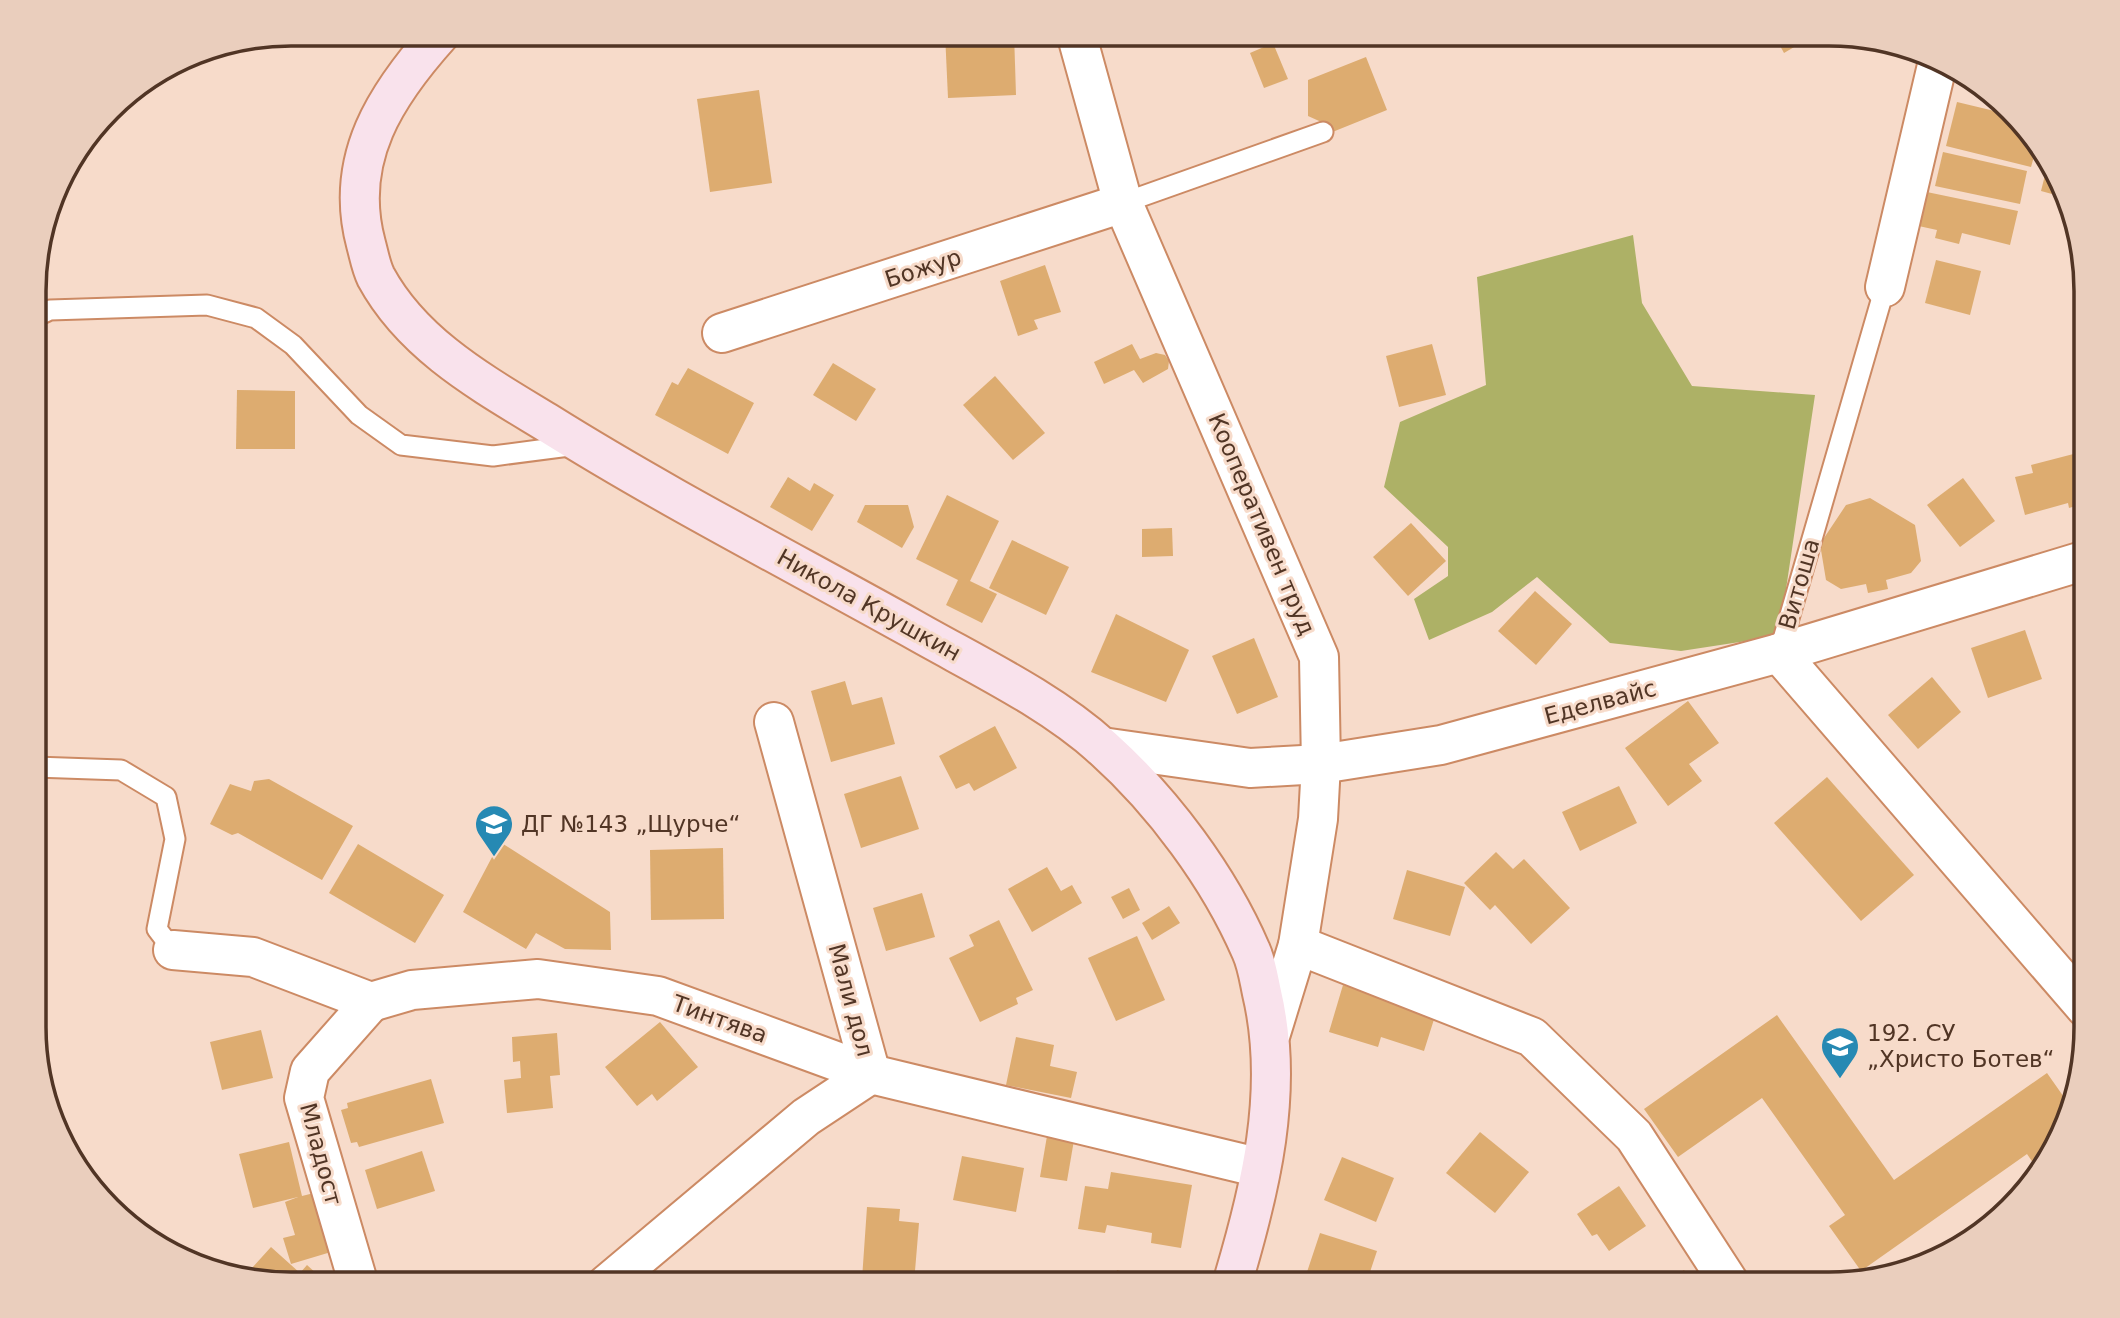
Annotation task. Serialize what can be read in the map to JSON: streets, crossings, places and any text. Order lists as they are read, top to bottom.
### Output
{
  "streets": {
    "street": [
      "Божур",
      "Кооперативен труд",
      "Витоша",
      "Никола Крушкин",
      "Еделвайс",
      "Мали дол",
      "Тинтява",
      "Младост"
    ]
  },
  "crossings": [
    ["Божур", "Кооперативен труд"],
    ["Кооперативен труд", "Никола Крушкин"],
    ["Кооперативен труд", "Еделвайс"],
    ["Витоша", "Еделвайс"],
    ["Никола Крушкин", "Еделвайс"],
    ["Никола Крушкин", "Тинтява"],
    ["Мали дол", "Тинтява"],
    ["Тинтява", "Младост"]
  ],
  "places": {
    "school or university": ["ДГ №143 „Щурче“", "192. СУ „Христо Ботев“"]
  }
}
